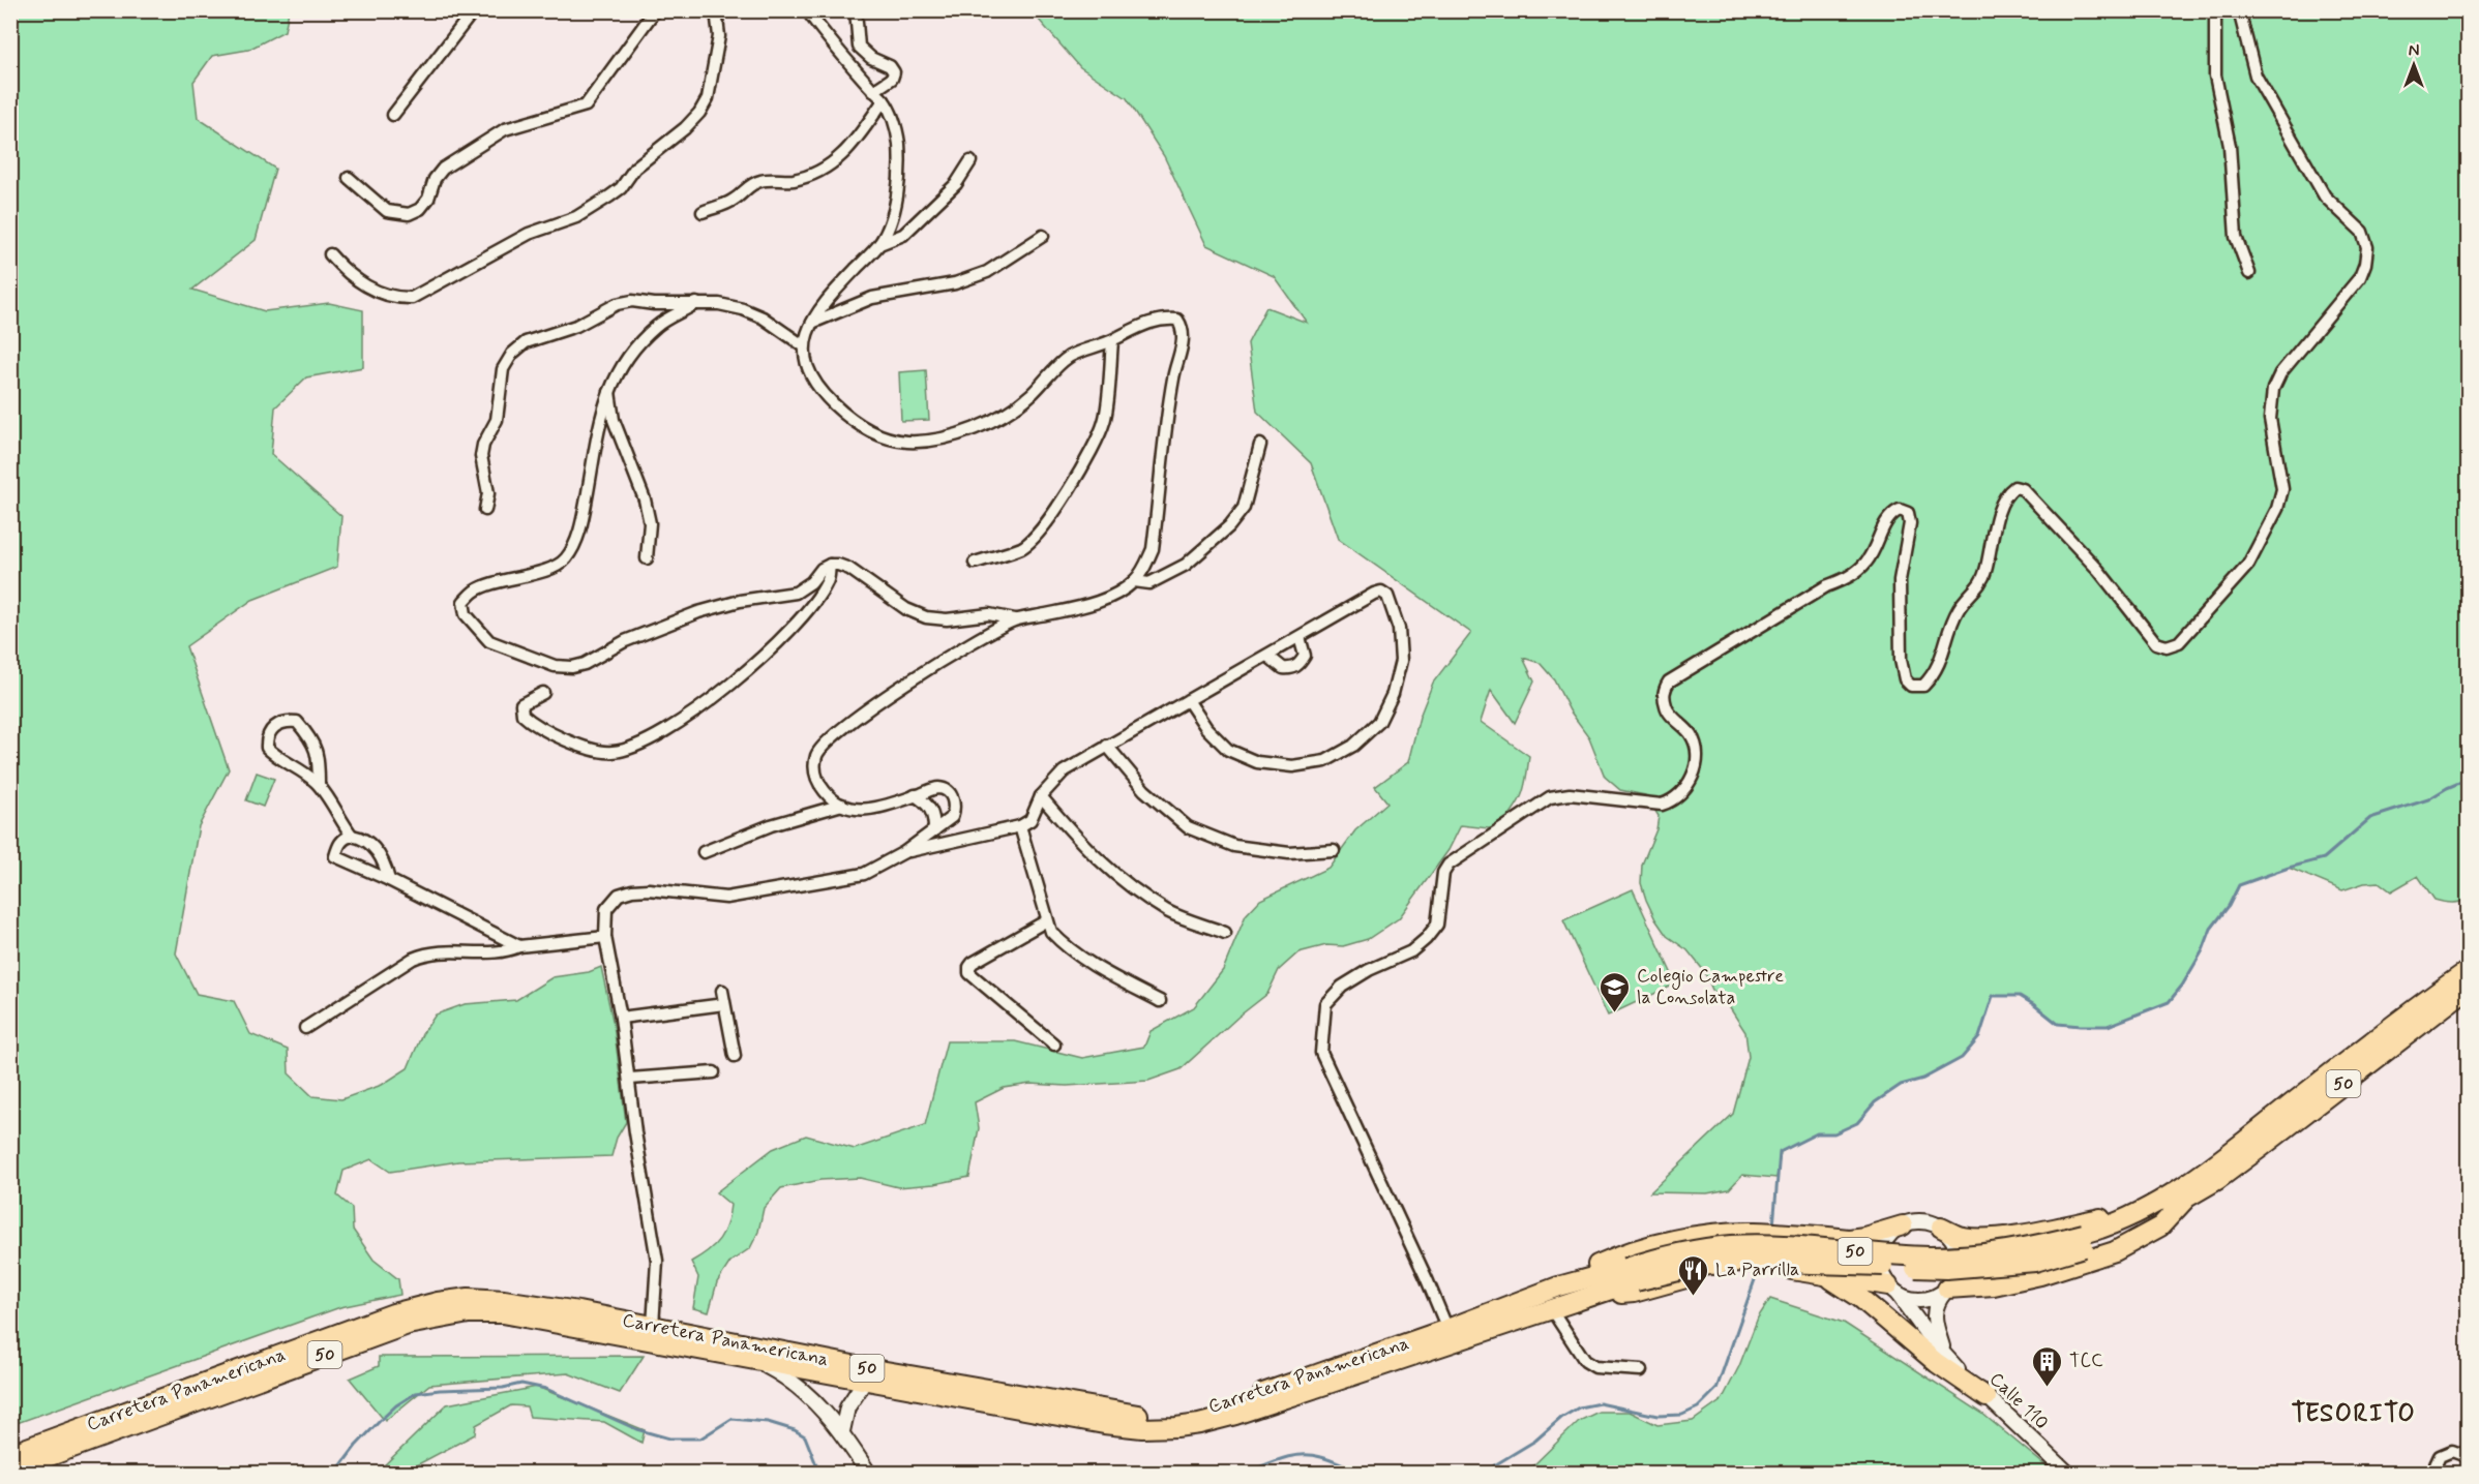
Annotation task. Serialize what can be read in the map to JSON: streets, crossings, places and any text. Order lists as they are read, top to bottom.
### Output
{
  "streets": {
    "highway": ["50", "Carretera Panamericana"],
    "main road": ["Calle 110"]
  },
  "districts": ["TESORITO"],
  "places": {
    "school or university": ["Colegio Campestre la Consolata"],
    "restaurant": ["La Parrilla"],
    "building": ["TCC"]
  },
  "north": "top"
}
